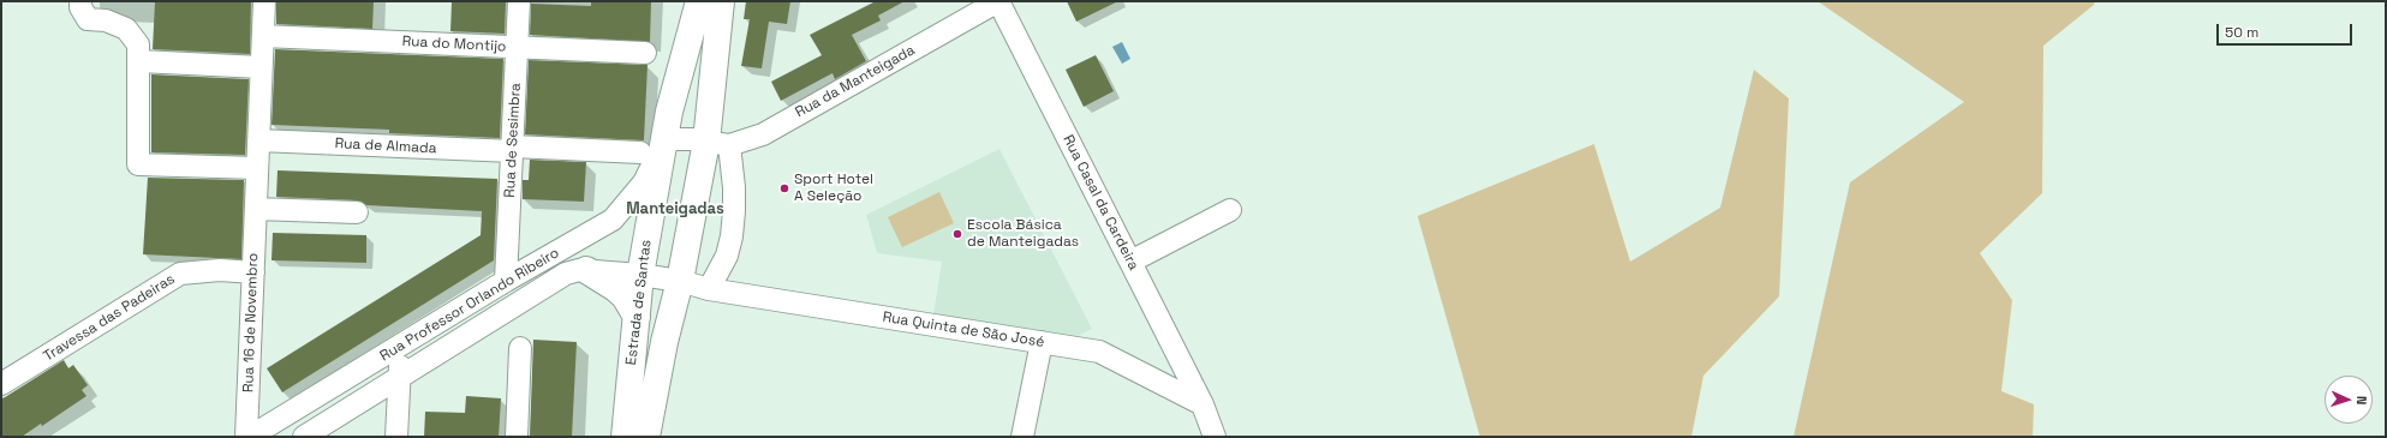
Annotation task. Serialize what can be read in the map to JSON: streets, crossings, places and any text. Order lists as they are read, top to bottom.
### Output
{
  "streets": {
    "main road": ["Estrada de Santas"],
    "street": [
      "Rua do Montijo",
      "Rua da Manteigada",
      "Rua de Sesimbra",
      "Rua de Almada",
      "Rua Casal da Cardeira",
      "Rua Professor Orlando Ribeiro",
      "Travessa das Padeiras",
      "Rua 16 de Novembro",
      "Rua Quinta de São José"
    ]
  },
  "crossings": [
    ["Rua do Montijo", "Rua de Sesimbra"],
    ["Rua do Montijo", "Rua 16 de Novembro"],
    ["Rua da Manteigada", "Rua Casal da Cardeira"],
    ["Rua da Manteigada", "Estrada de Santas"],
    ["Rua de Sesimbra", "Rua de Almada"],
    ["Rua de Sesimbra", "Rua Professor Orlando Ribeiro"],
    ["Rua de Almada", "Estrada de Santas"],
    ["Rua de Almada", "Rua Professor Orlando Ribeiro"],
    ["Rua de Almada", "Rua 16 de Novembro"],
    ["Rua Casal da Cardeira", "Rua Quinta de São José"],
    ["Estrada de Santas", "Rua Professor Orlando Ribeiro"],
    ["Estrada de Santas", "Rua Quinta de São José"],
    ["Rua Professor Orlando Ribeiro", "Rua Quinta de São José"],
    ["Travessa das Padeiras", "Rua 16 de Novembro"]
  ],
  "districts": ["Manteigadas"],
  "places": ["Sport Hotel A Seleção", "Escola Básica de Manteigadas"],
  "scale_bar": "50 m",
  "north": "right"
}
